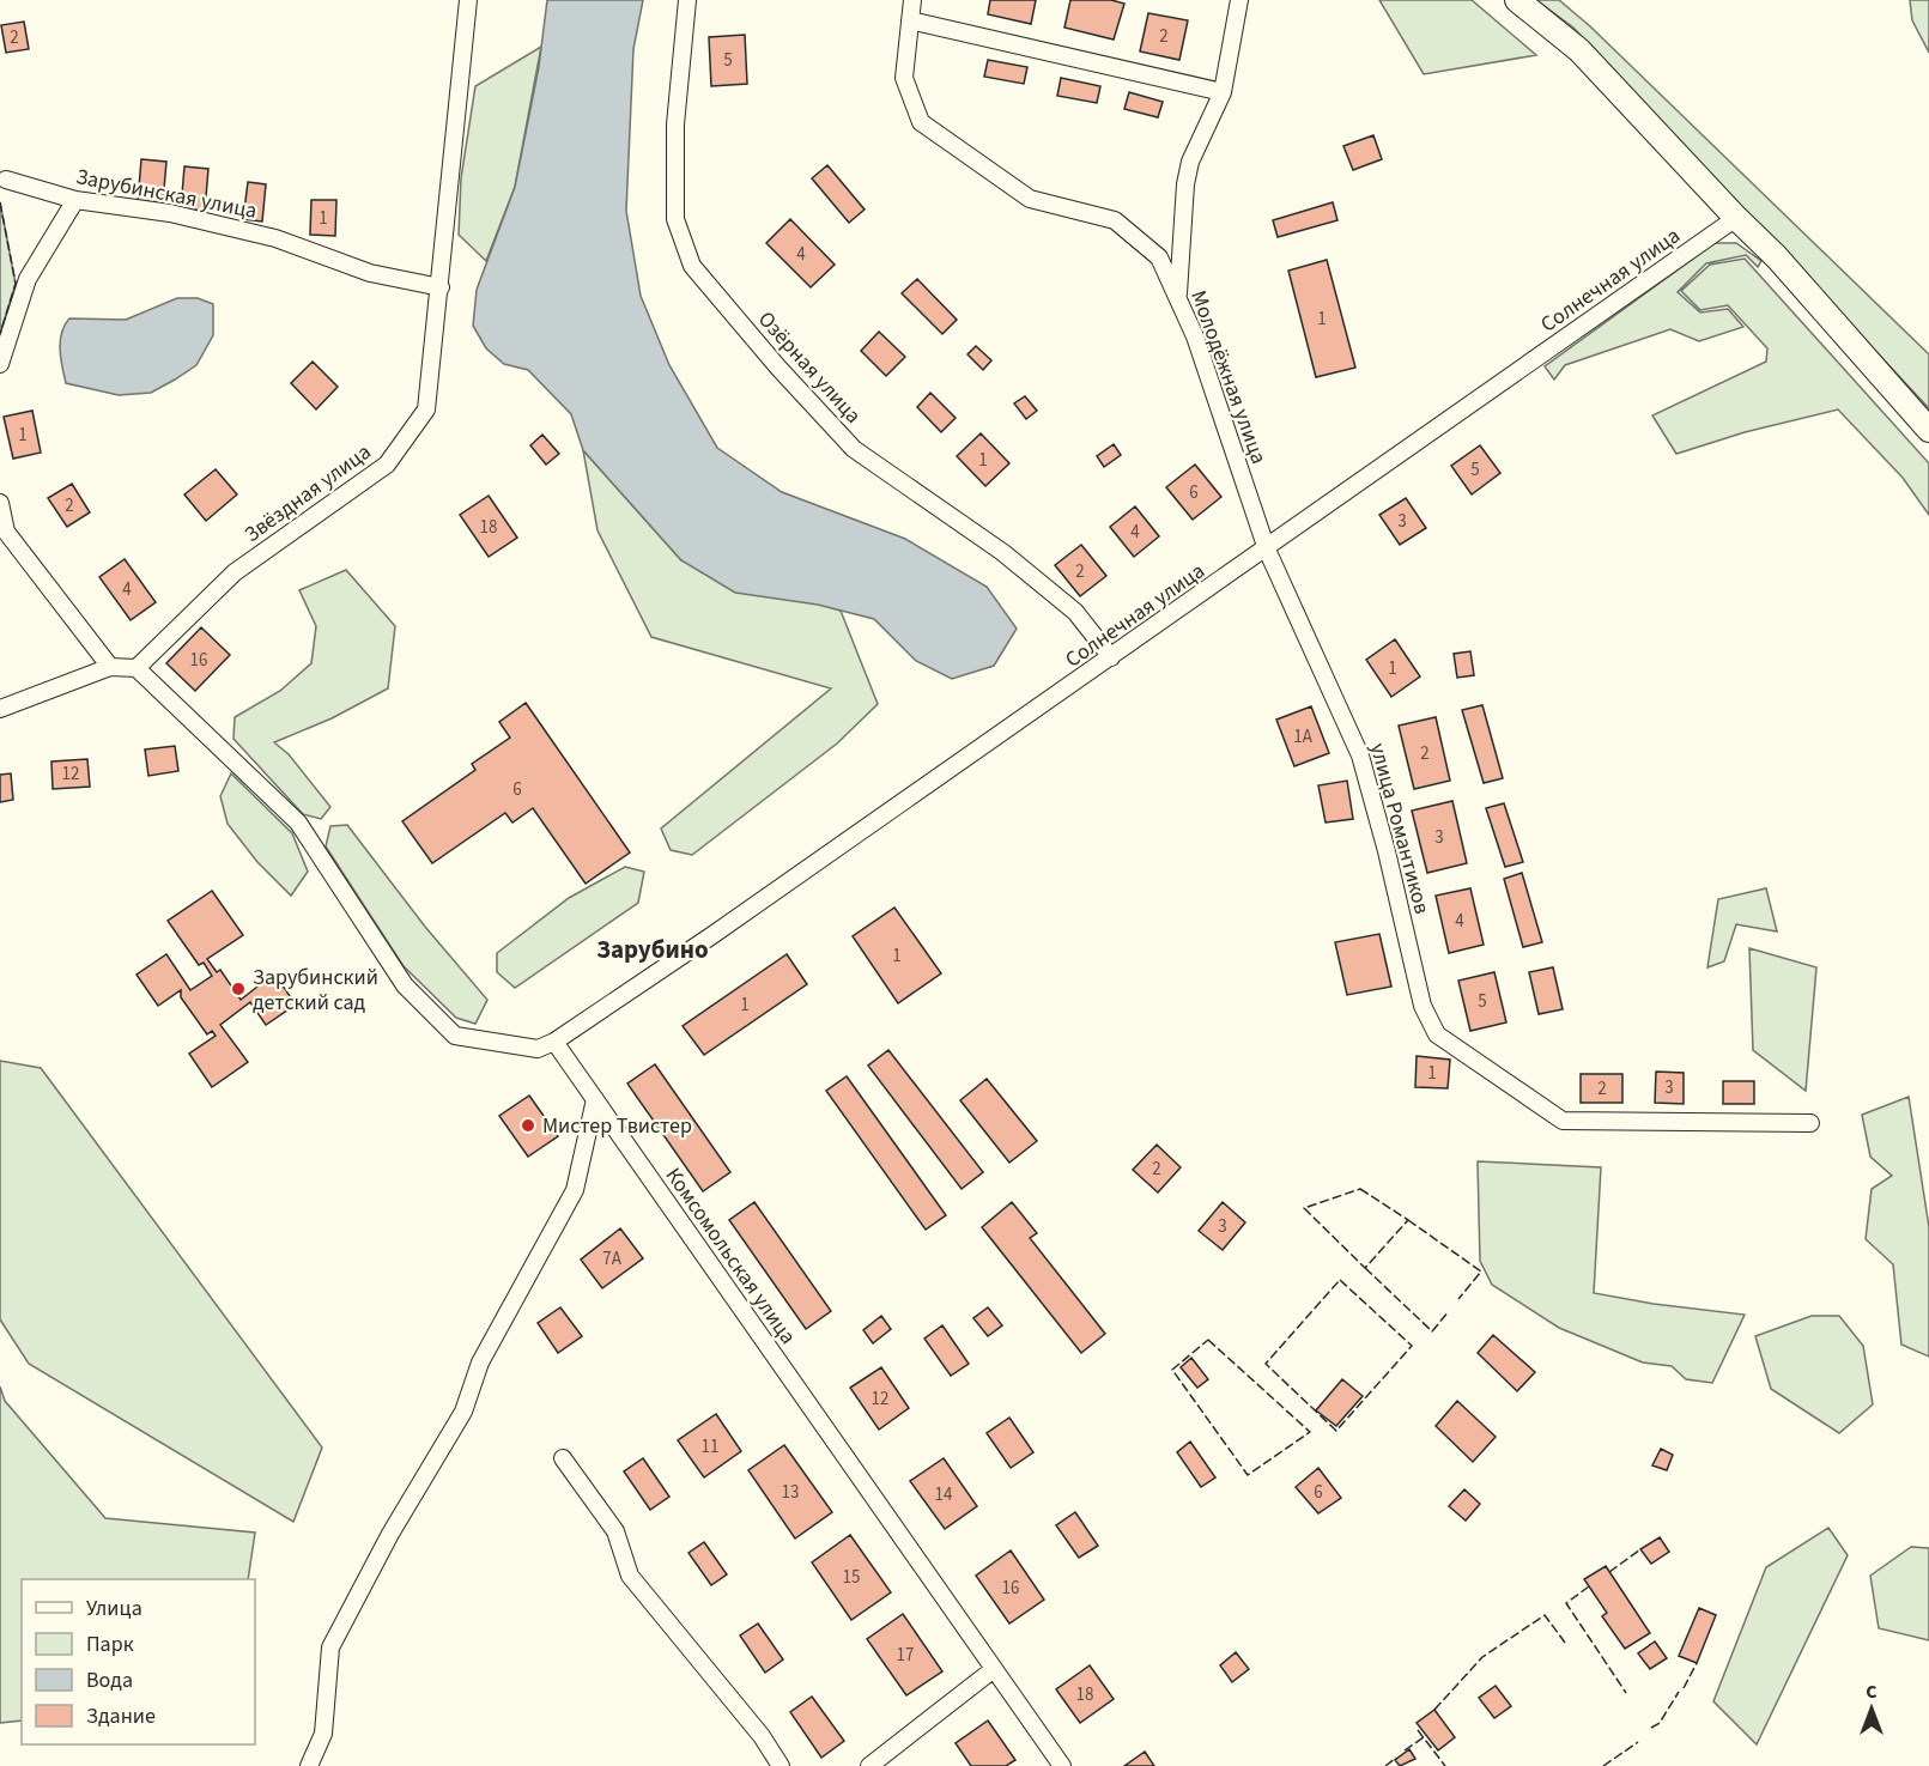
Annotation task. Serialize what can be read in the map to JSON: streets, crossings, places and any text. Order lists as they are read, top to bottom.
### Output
{
  "streets": {
    "street": [
      "Зарубинская улица",
      "Солнечная улица",
      "Озёрная улица",
      "Молодёжная улица",
      "Звёздная улица",
      "улица Романтиков",
      "Комсомольская улица"
    ]
  },
  "crossings": [
    ["Зарубинская улица", "Звёздная улица"],
    ["Солнечная улица", "Озёрная улица"],
    ["Солнечная улица", "Молодёжная улица"],
    ["Солнечная улица", "улица Романтиков"],
    ["Солнечная улица", "Комсомольская улица"],
    ["Молодёжная улица", "улица Романтиков"]
  ],
  "districts": ["Зарубино"],
  "places": ["Зарубинский детский сад", "Мистер Твистер"],
  "house_numbers": [
    "2",
    "2",
    "5",
    "1",
    "4",
    "1",
    "1",
    "1",
    "5",
    "6",
    "2",
    "3",
    "18",
    "4",
    "2",
    "4",
    "16",
    "1",
    "1А",
    "2",
    "12",
    "6",
    "3",
    "4",
    "1",
    "5",
    "1",
    "1",
    "3",
    "2",
    "2",
    "3",
    "7А",
    "12",
    "11",
    "13",
    "6",
    "14",
    "15",
    "16",
    "17",
    "18"
  ],
  "legend": [
    "Улица",
    "Парк",
    "Вода",
    "Здание"
  ],
  "north": "top"
}
